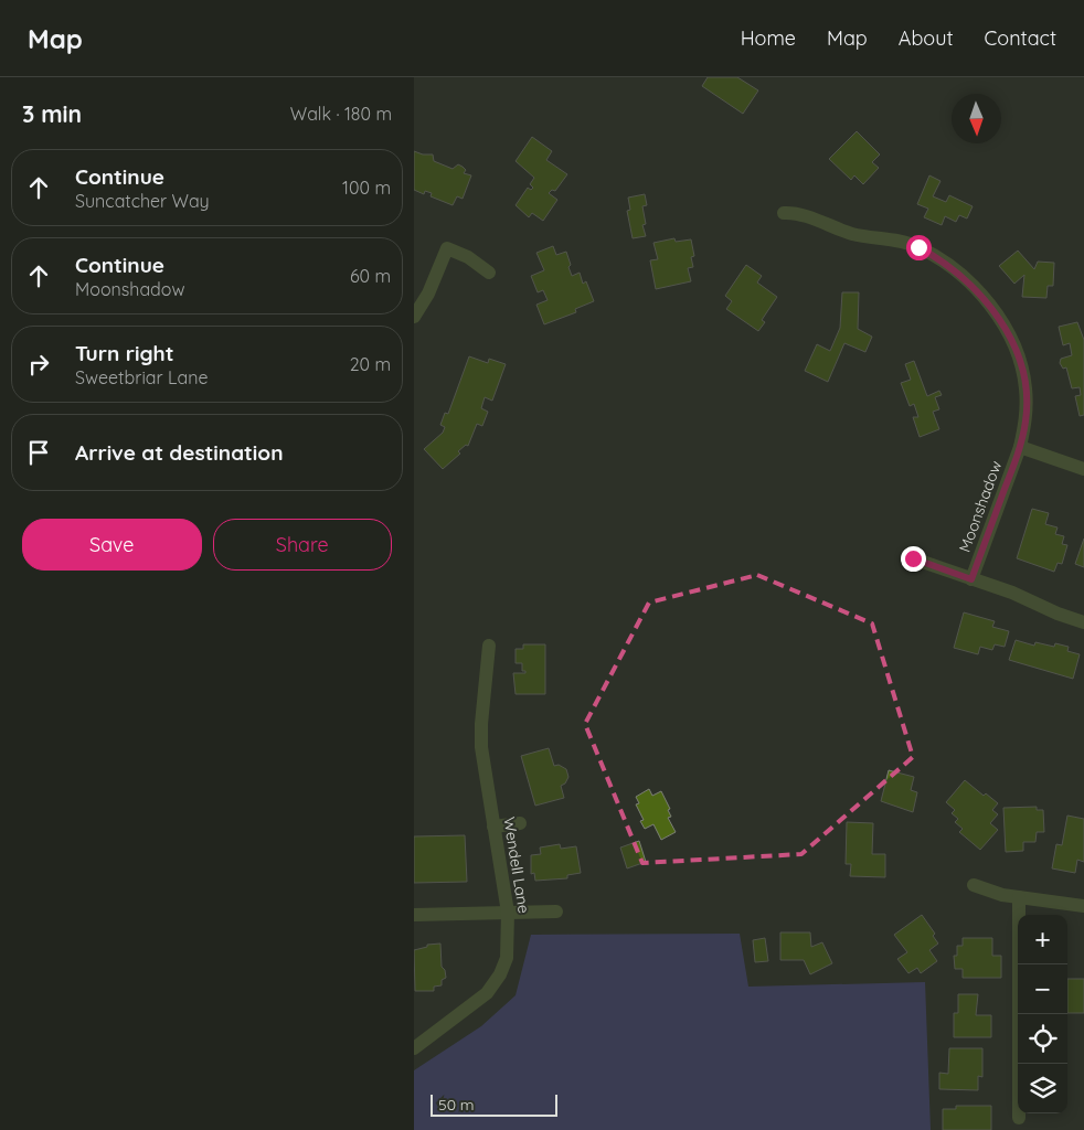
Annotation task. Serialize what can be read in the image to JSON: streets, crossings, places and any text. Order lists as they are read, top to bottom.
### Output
{
  "streets": {
    "street": ["Moonshadow", "Wendell Lane"]
  },
  "scale_bar": "50 m",
  "north": "bottom",
  "page": {
    "header": "Map",
    "nav": [
      "Home",
      "Map",
      "About",
      "Contact"
    ],
    "heading": ["3 min", "Walk · 180 m"],
    "list": [
      ["Continue", "Suncatcher Way", "100 m"],
      ["Continue", "Moonshadow", "60 m"],
      ["Turn right", "Sweetbriar Lane", "20 m"],
      "Arrive at destination"
    ],
    "buttons": ["Save", "Share"],
    "map_buttons": ["+", "−"],
    "scale": "50 m"
  }
}
